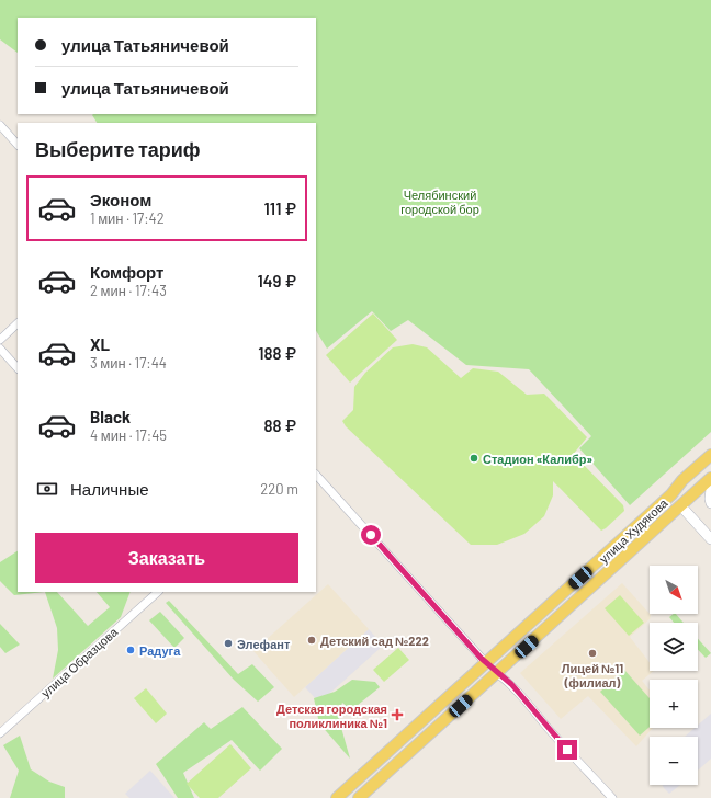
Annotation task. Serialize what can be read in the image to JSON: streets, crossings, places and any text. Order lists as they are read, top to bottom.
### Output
{
  "streets": {
    "main road": ["улица Худякова"],
    "street": ["улица Образцова"]
  },
  "parks": ["Челябинский городской бор"],
  "places": {
    "other": [
      "Стадион «Калибр»",
      "Детский сад №222",
      "Элефант",
      "Радуга",
      "Лицей №11 (филиал)"
    ],
    "health": ["Детская городская поликлиника №1"]
  },
  "north": "bottom right",
  "page": {
    "banner": ["улица Татьяничевой", "улица Татьяничевой"],
    "heading": "Выберите тариф",
    "list": [
      {
        "name": "Эконом",
        "note": "1 мин · 17:42",
        "value": "111 ₽"
      },
      {
        "name": "Комфорт",
        "note": "2 мин · 17:43",
        "value": "149 ₽"
      },
      {
        "name": "XL",
        "note": "3 мин · 17:44",
        "value": "188 ₽"
      },
      {
        "name": "Black",
        "note": "4 мин · 17:45",
        "value": "88 ₽"
      }
    ],
    "pay": ["Наличные", "220 m"],
    "buttons": "Заказать",
    "map_buttons": ["+", "−"]
  }
}
